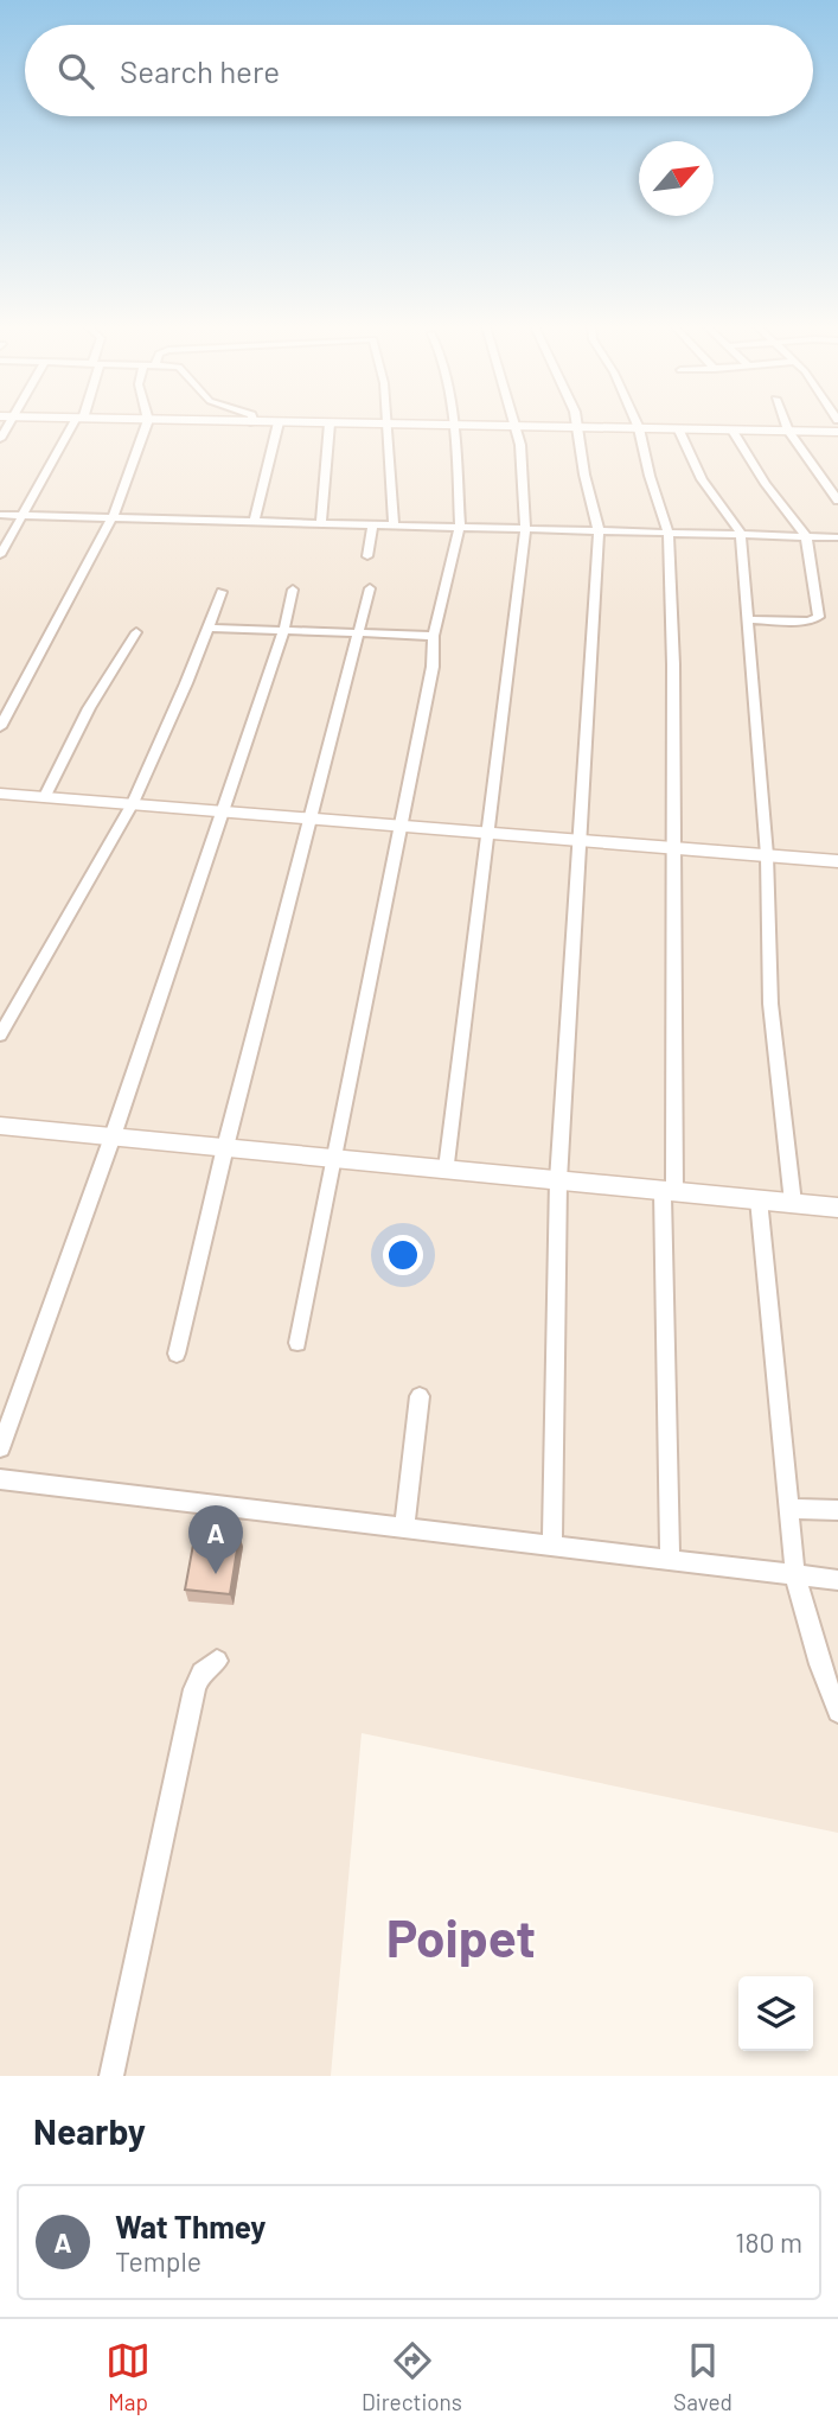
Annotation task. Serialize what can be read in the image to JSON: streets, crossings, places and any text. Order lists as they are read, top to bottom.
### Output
{
  "districts": ["Poipet"],
  "north": "top right",
  "page": {
    "search": "Search here",
    "pins": "A",
    "heading": "Nearby",
    "list": [
      {
        "mark": "A",
        "name": "Wat Thmey",
        "note": "Temple",
        "value": "180 m"
      }
    ],
    "nav": ["Map", "Directions", "Saved"]
  }
}
